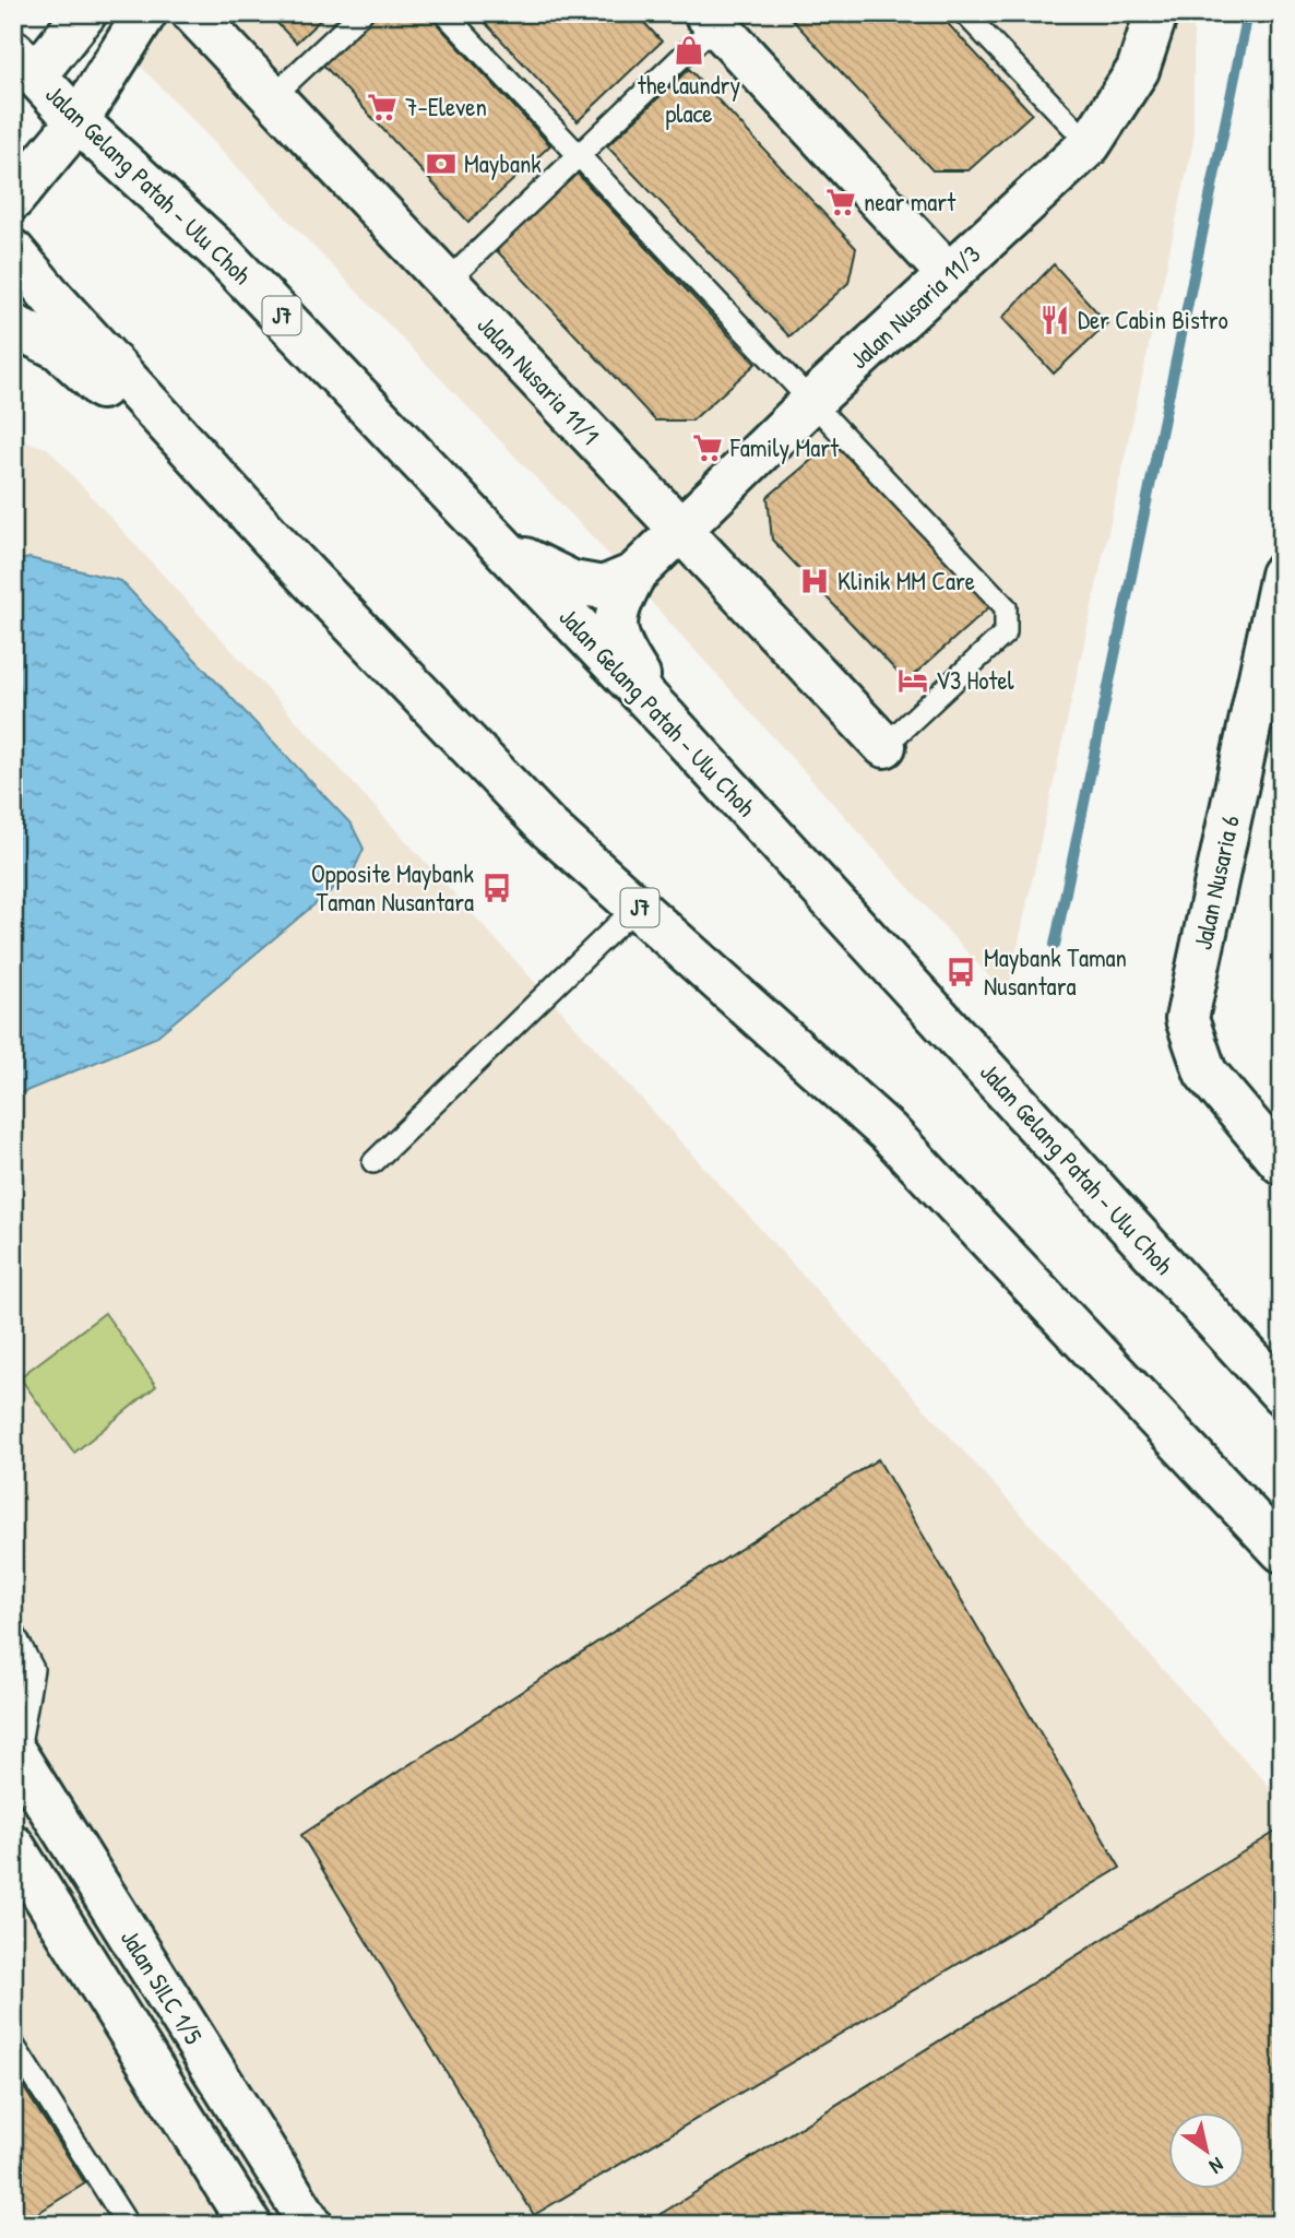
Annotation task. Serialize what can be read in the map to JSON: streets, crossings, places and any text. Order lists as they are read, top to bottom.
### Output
{
  "streets": {
    "main road": [
      "Jalan Gelang Patah - Ulu Choh",
      "Jalan Nusaria 11/3",
      "J7",
      "Jalan Nusaria 11/1",
      "Jalan Nusaria 6",
      "Jalan SILC 1/5"
    ]
  },
  "crossings": [
    ["Jalan Nusaria 11/3", "Jalan Nusaria 11/1"]
  ],
  "places": {
    "shop": ["the laundry place"],
    "supermarket": ["7-Eleven", "near mart", "Family Mart"],
    "bank": ["Maybank"],
    "restaurant": ["Der Cabin Bistro"],
    "hospital": ["Klinik MM Care"],
    "hotel": ["V3 Hotel"],
    "bus stop": ["Opposite Maybank Taman Nusantara", "Maybank Taman Nusantara"]
  },
  "north": "bottom right"
}
